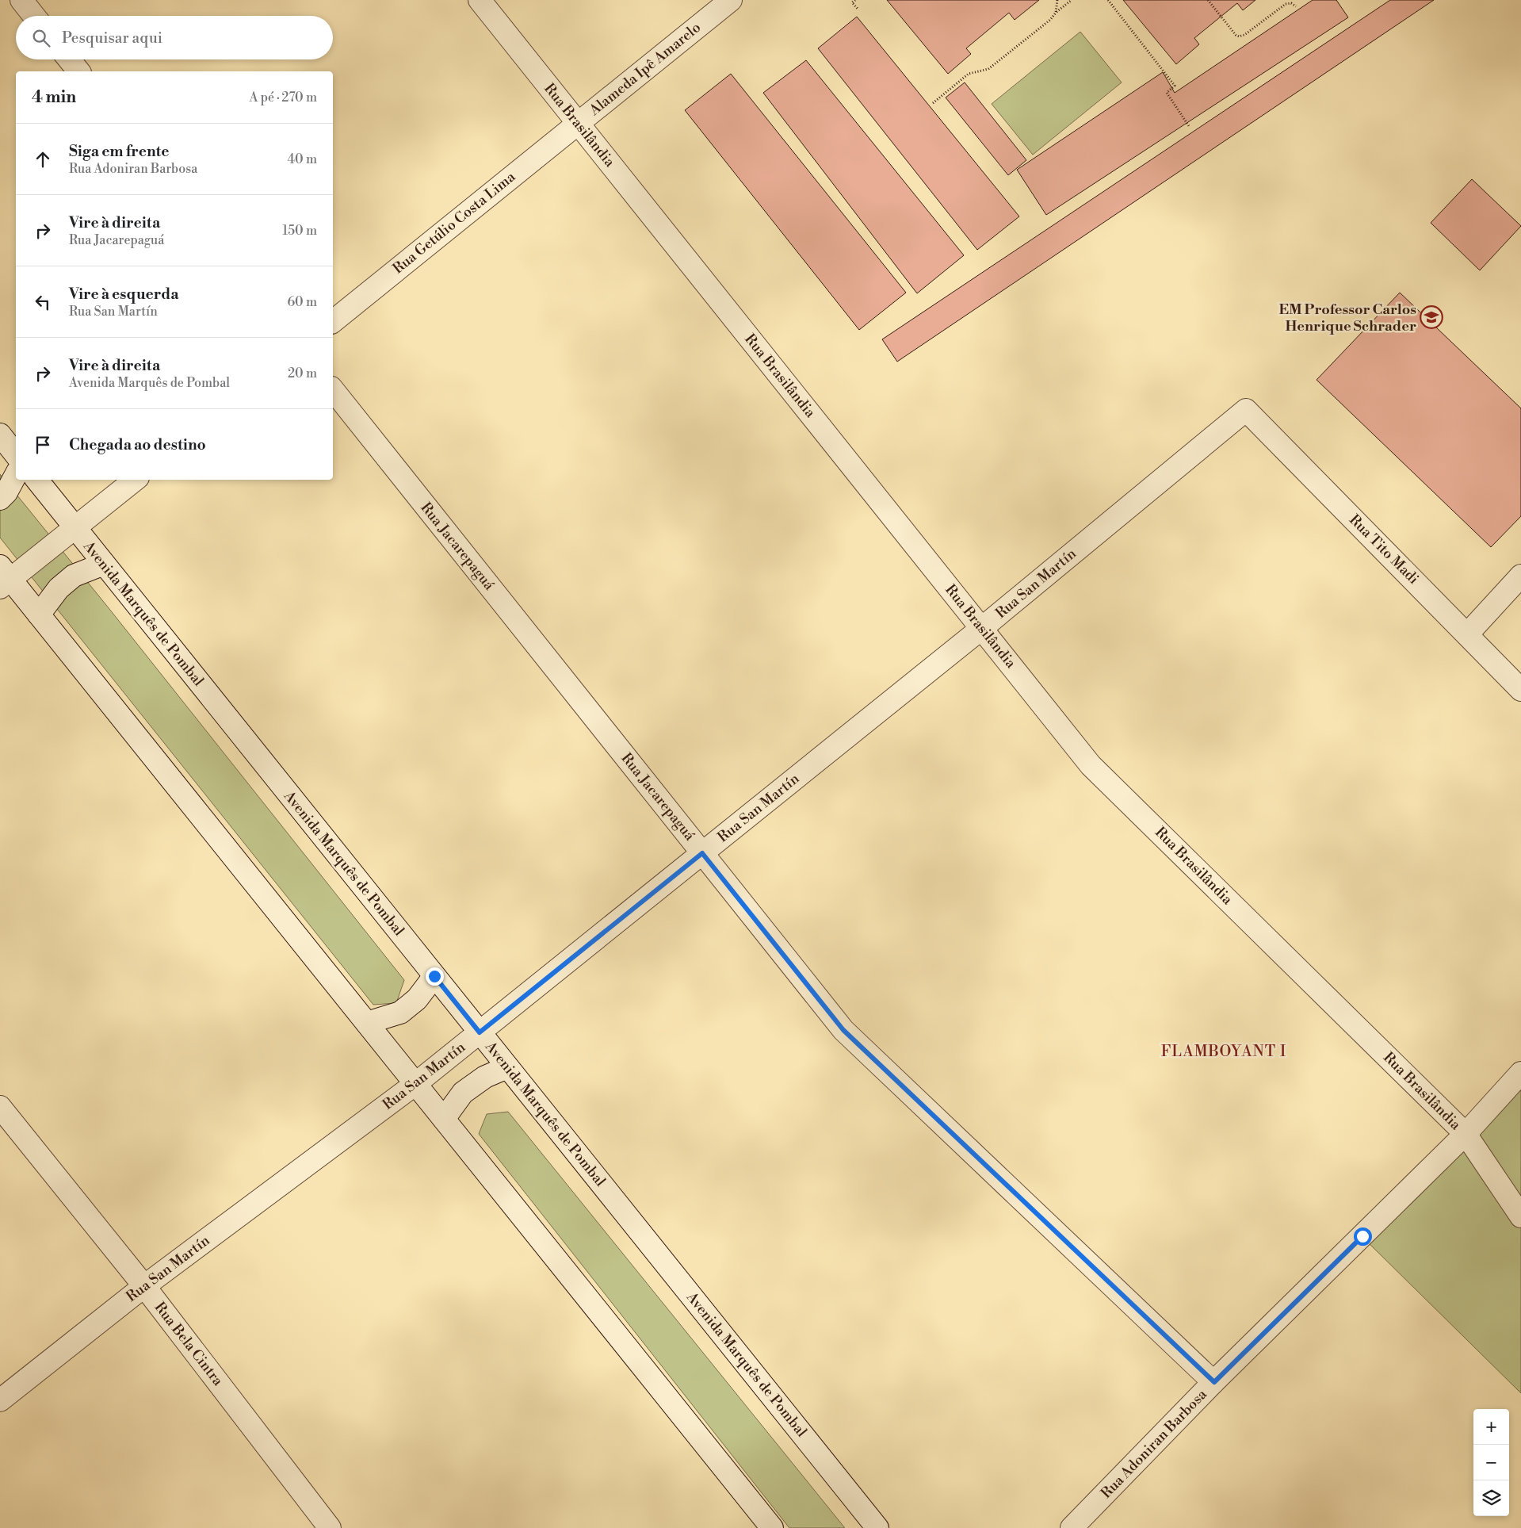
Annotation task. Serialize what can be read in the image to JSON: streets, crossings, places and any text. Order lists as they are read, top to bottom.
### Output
{
  "streets": {
    "street": [
      "Alameda Ipê Amarelo",
      "Rua Brasilândia",
      "Rua Getúlio Costa Lima",
      "Rua Jacarepaguá",
      "Rua Tito Madi",
      "Rua San Martín",
      "Avenida Marquês de Pombal",
      "Rua Bela Cintra",
      "Rua Adoniran Barbosa"
    ]
  },
  "crossings": [
    ["Alameda Ipê Amarelo", "Rua Brasilândia"],
    ["Alameda Ipê Amarelo", "Rua Getúlio Costa Lima"],
    ["Rua Brasilândia", "Rua Getúlio Costa Lima"],
    ["Rua Brasilândia", "Rua San Martín"],
    ["Rua Brasilândia", "Rua Adoniran Barbosa"],
    ["Rua Jacarepaguá", "Rua San Martín"],
    ["Rua Jacarepaguá", "Rua Adoniran Barbosa"],
    ["Rua Tito Madi", "Rua San Martín"],
    ["Rua San Martín", "Avenida Marquês de Pombal"],
    ["Rua San Martín", "Rua Bela Cintra"]
  ],
  "districts": ["FLAMBOYANT I"],
  "places": {
    "school or university": ["EM Professor Carlos Henrique Schrader"]
  },
  "page": {
    "search": "Pesquisar aqui",
    "heading": ["4 min", "A pé · 270 m"],
    "list": [
      ["Siga em frente", "Rua Adoniran Barbosa", "40 m"],
      ["Vire à direita", "Rua Jacarepaguá", "150 m"],
      ["Vire à esquerda", "Rua San Martín", "60 m"],
      ["Vire à direita", "Avenida Marquês de Pombal", "20 m"],
      "Chegada ao destino"
    ],
    "map_buttons": ["+", "−"]
  }
}
